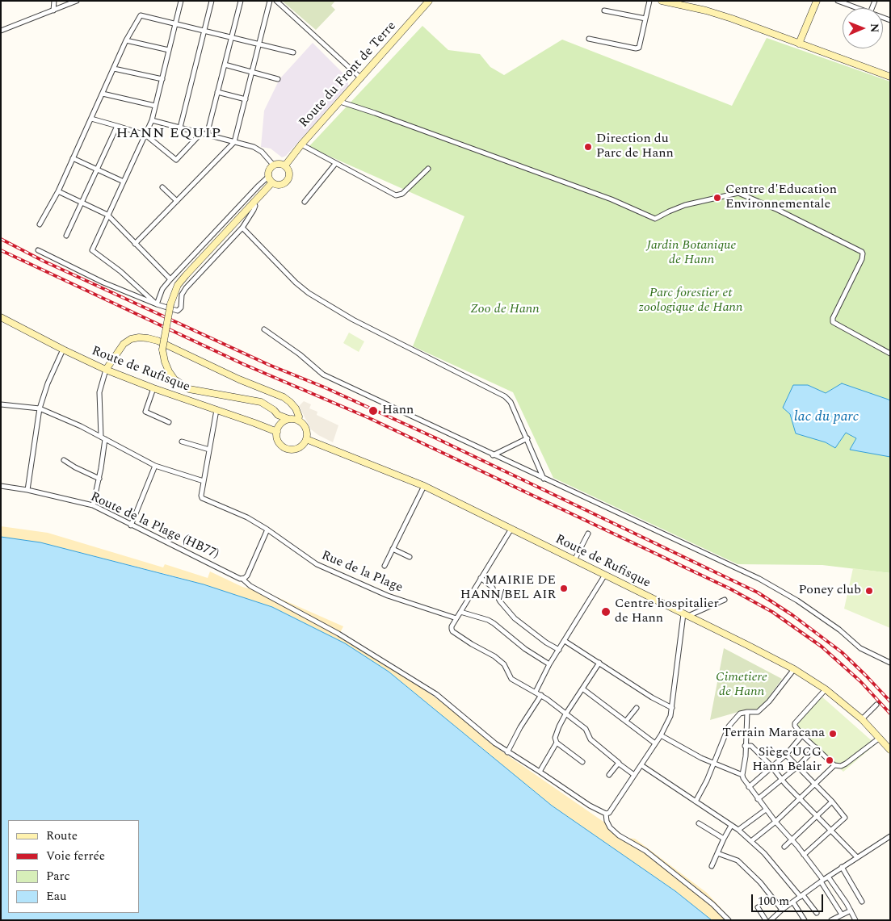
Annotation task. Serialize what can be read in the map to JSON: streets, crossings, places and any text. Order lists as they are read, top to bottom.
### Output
{
  "streets": {
    "main road": ["Route du Front de Terre", "Route de Rufisque"],
    "street": ["Route de la Plage (HB77)", "Rue de la Plage"]
  },
  "districts": ["HANN EQUIP"],
  "water": ["lac du parc"],
  "parks": [
    "Jardin Botanique de Hann",
    "Parc forestier et zoologique de Hann",
    "Zoo de Hann",
    "Cimetiere de Hann"
  ],
  "places": [
    "Direction du Parc de Hann",
    "Centre d'Education Environnementale",
    "Hann",
    "MAIRIE DE HANN/BEL AIR",
    "Poney club",
    "Centre hospitalier de Hann",
    "Terrain Maracana",
    "Siège UCG Hann Belair"
  ],
  "legend": [
    "Route",
    "Voie ferrée",
    "Parc",
    "Eau"
  ],
  "scale_bar": "100 m",
  "north": "right"
}
